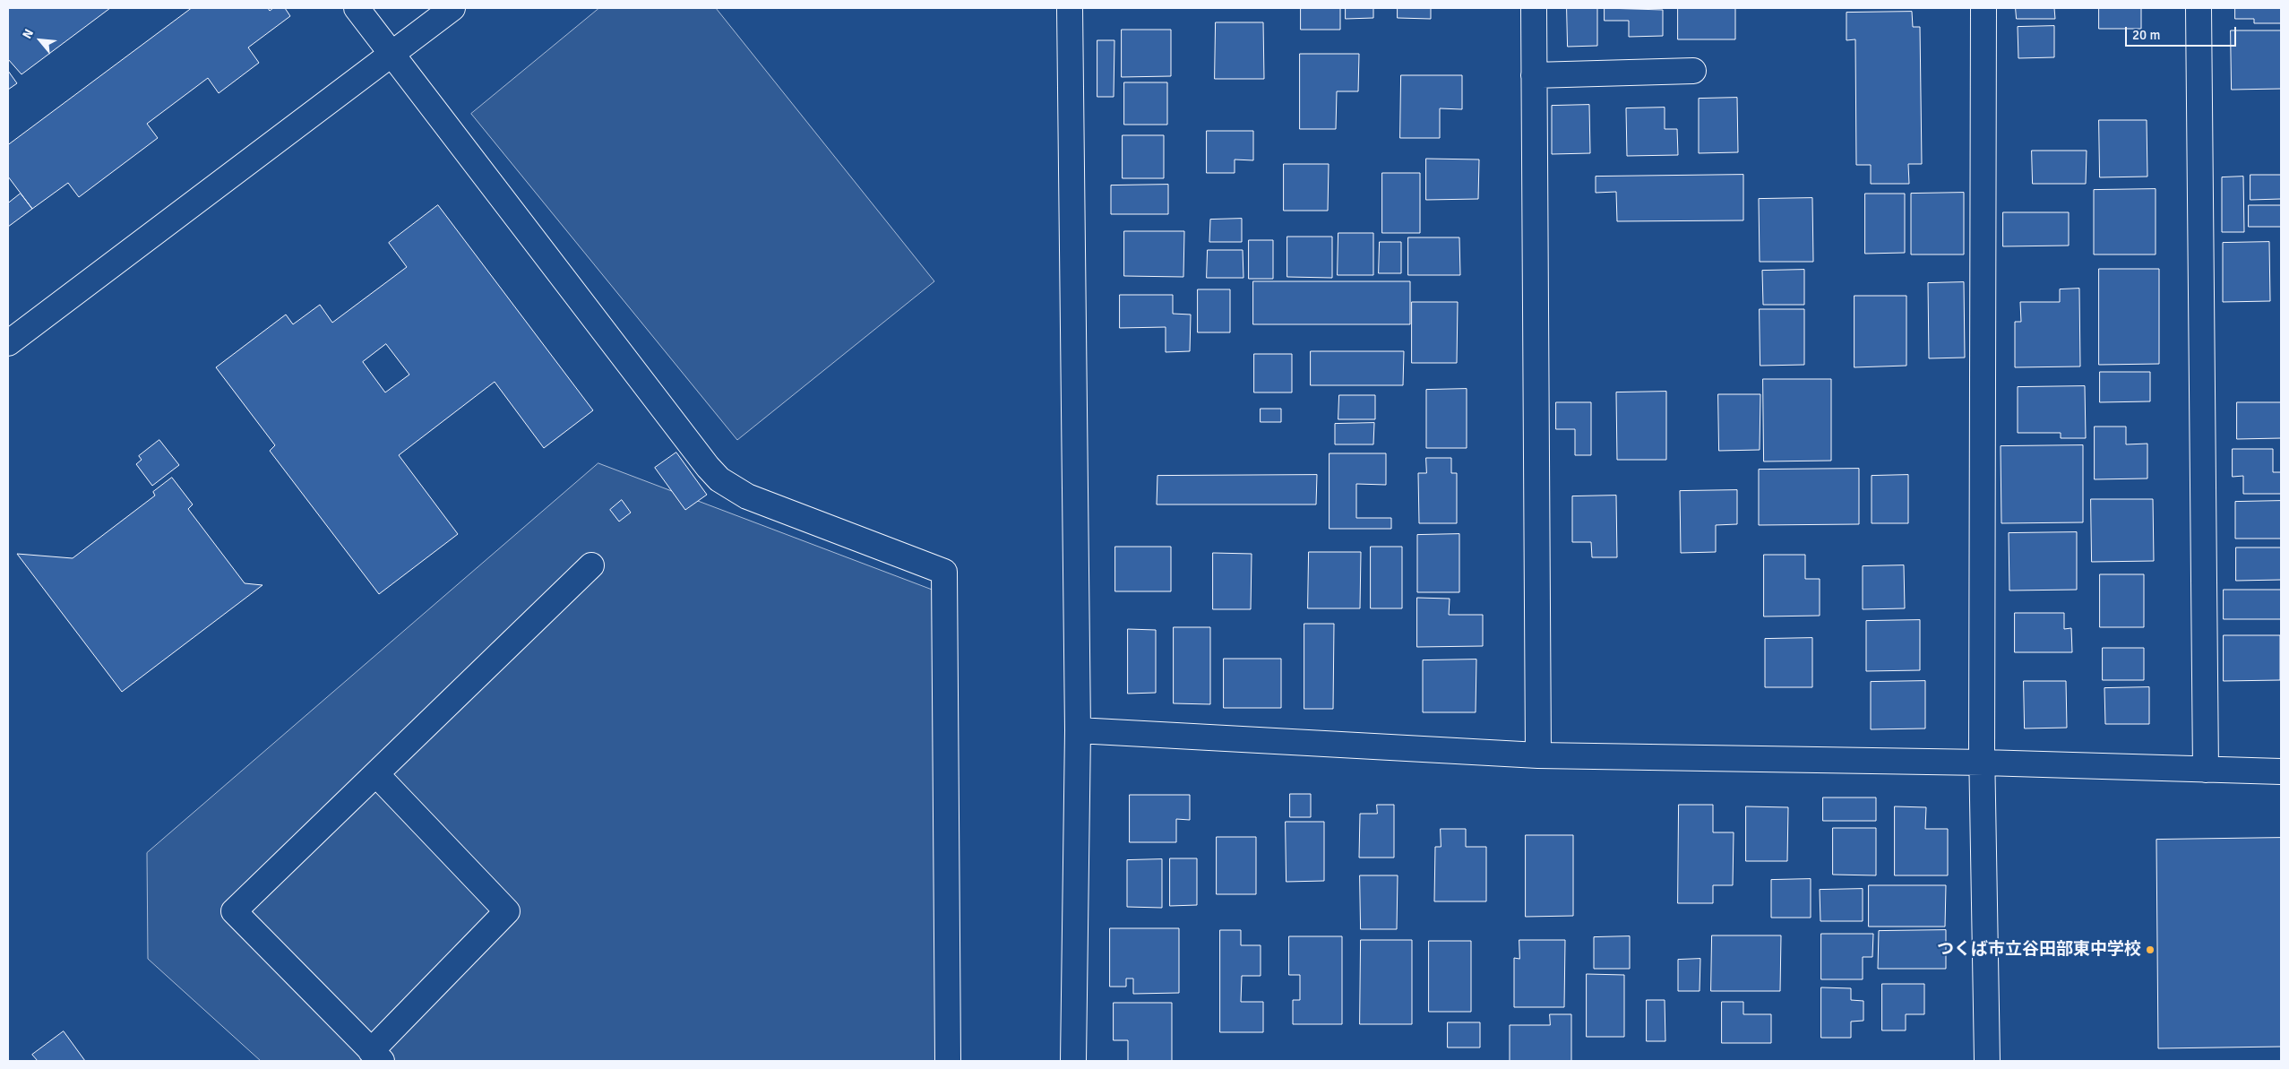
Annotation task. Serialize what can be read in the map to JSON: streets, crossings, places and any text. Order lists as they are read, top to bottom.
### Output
{
  "places": ["つくば市立谷田部東中学校"],
  "scale_bar": "20 m",
  "north": "top left"
}
